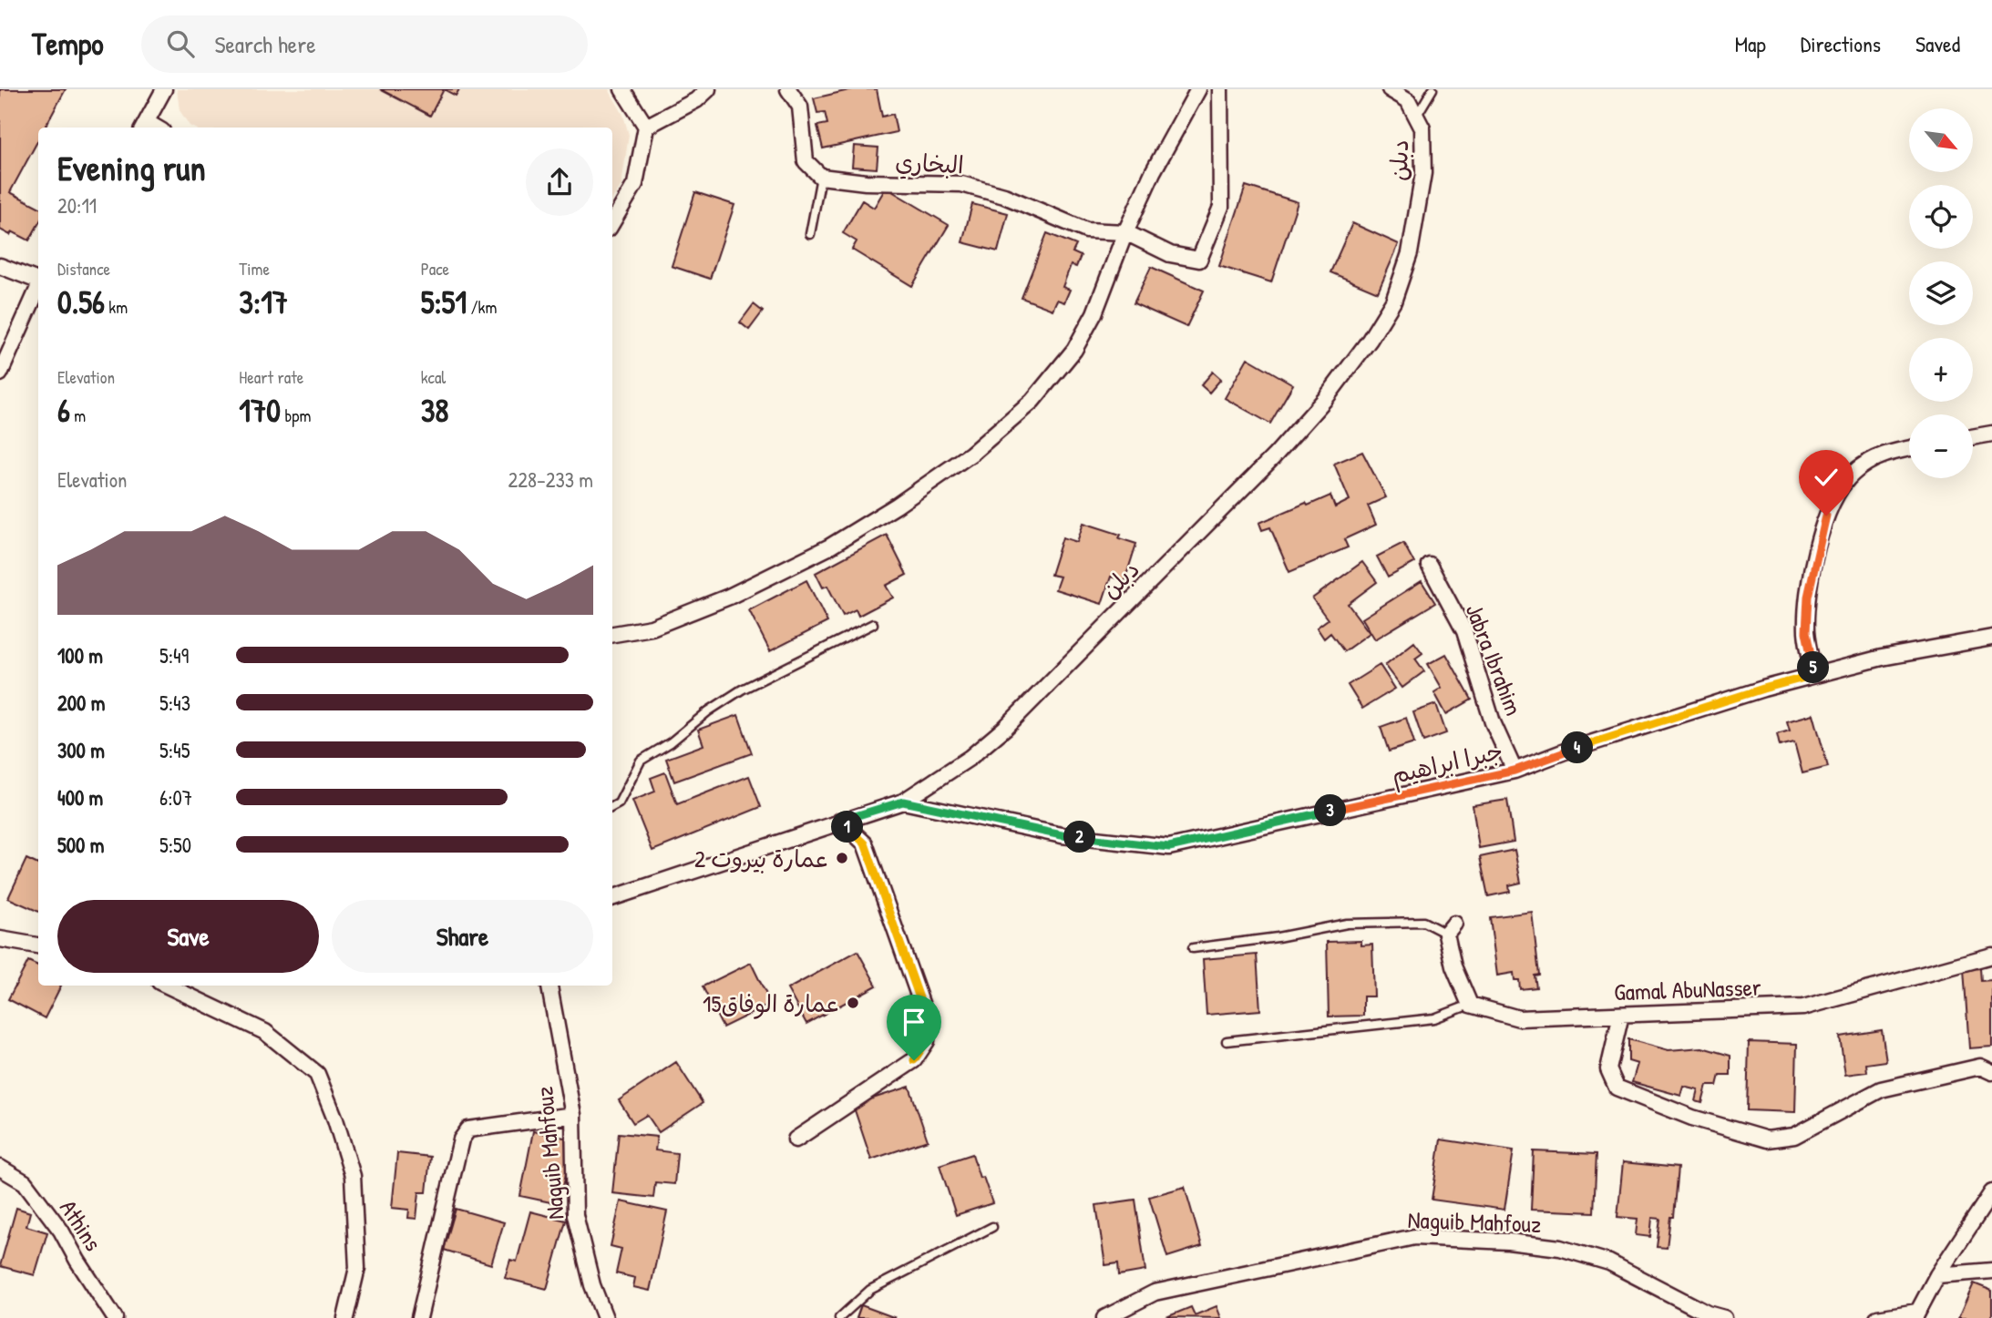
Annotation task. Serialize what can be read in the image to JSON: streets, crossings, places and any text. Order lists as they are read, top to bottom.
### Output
{
  "streets": {
    "street": [
      "دبلن",
      "البخاري",
      "Jabra Ibrahim",
      "جبرا ابراهيم",
      "Gamal AbuNasser",
      "Naguib Mahfouz",
      "Athins"
    ]
  },
  "crossings": [
    ["دبلن", "جبرا ابراهيم"],
    ["Jabra Ibrahim", "جبرا ابراهيم"]
  ],
  "places": ["عمارة بيروت 2", "عمارة الوفاق15"],
  "north": "bottom right",
  "page": {
    "header": "Tempo",
    "search": "Search here",
    "nav": ["Map", "Directions", "Saved"],
    "map_buttons": ["+", "−"],
    "heading": ["Evening run", "20:11"],
    "stats": [
      ["Distance", "0.56 km"],
      ["Time", "3:17"],
      ["Pace", "5:51 /km"],
      ["Elevation", "6 m"],
      ["Heart rate", "170 bpm"],
      ["kcal", "38"]
    ],
    "chart": ["Elevation", "228–233 m"],
    "list": [
      {
        "name": "100 m",
        "note": "5:49"
      },
      {
        "name": "200 m",
        "note": "5:43"
      },
      {
        "name": "300 m",
        "note": "5:45"
      },
      {
        "name": "400 m",
        "note": "6:07"
      },
      {
        "name": "500 m",
        "note": "5:50"
      }
    ],
    "pins": [
      "5",
      "4",
      "3",
      "1",
      "2"
    ],
    "buttons": ["Save", "Share"]
  }
}
